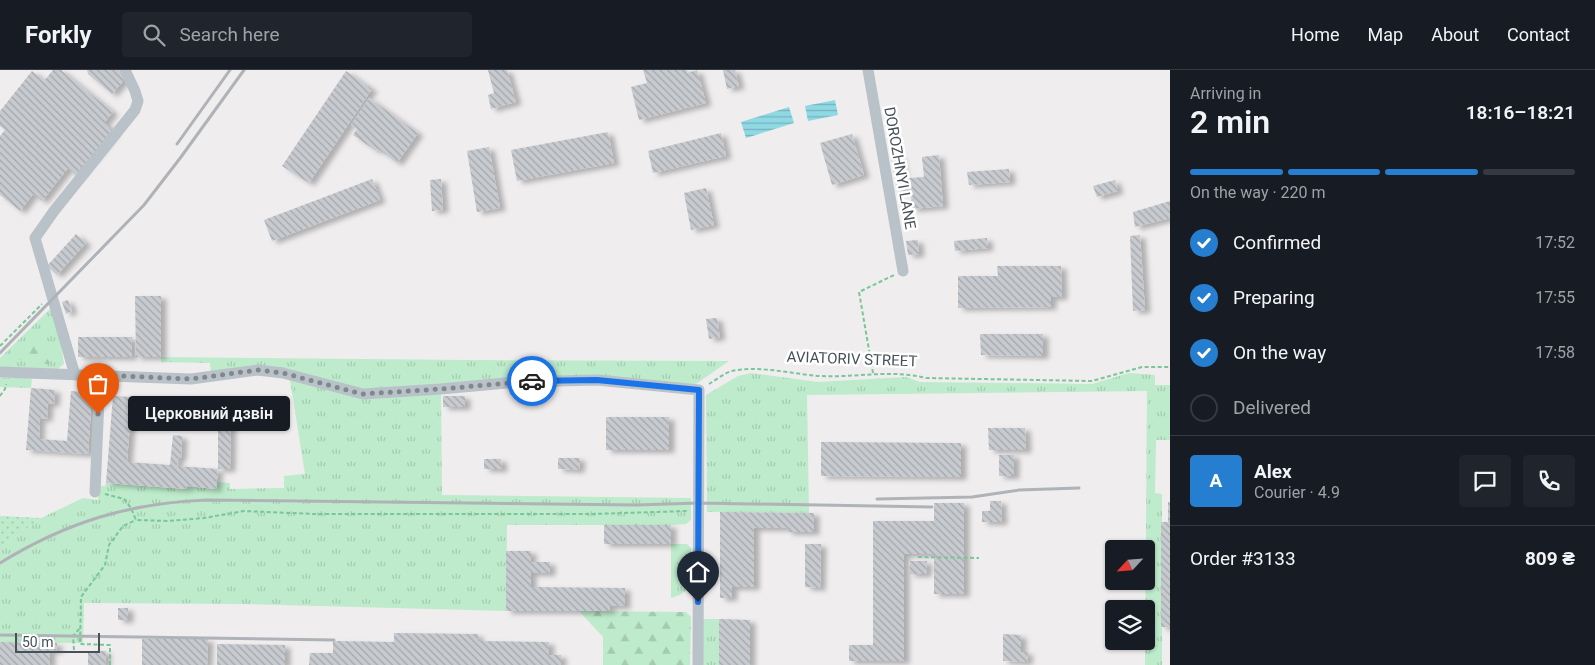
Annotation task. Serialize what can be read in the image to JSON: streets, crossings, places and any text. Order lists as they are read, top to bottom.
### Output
{
  "streets": {
    "street": ["DOROZHNYI LANE"],
    "path": ["AVIATORIV STREET"]
  },
  "places": ["Церковний дзвін"],
  "scale_bar": "50 m",
  "north": "bottom left",
  "page": {
    "header": "Forkly",
    "search": "Search here",
    "nav": [
      "Home",
      "Map",
      "About",
      "Contact"
    ],
    "heading": ["2 min", "Arriving in", "18:16–18:21"],
    "panel": [
      "Alex",
      "Courier · 4.9",
      "Order #3133",
      "809 ₴"
    ],
    "bar": "On the way · 220 m",
    "list": [
      ["Confirmed", "17:52"],
      ["Preparing", "17:55"],
      ["On the way", "17:58"],
      "Delivered"
    ],
    "bubble": "Церковний дзвін",
    "round": "A",
    "scale": "50 m"
  }
}
